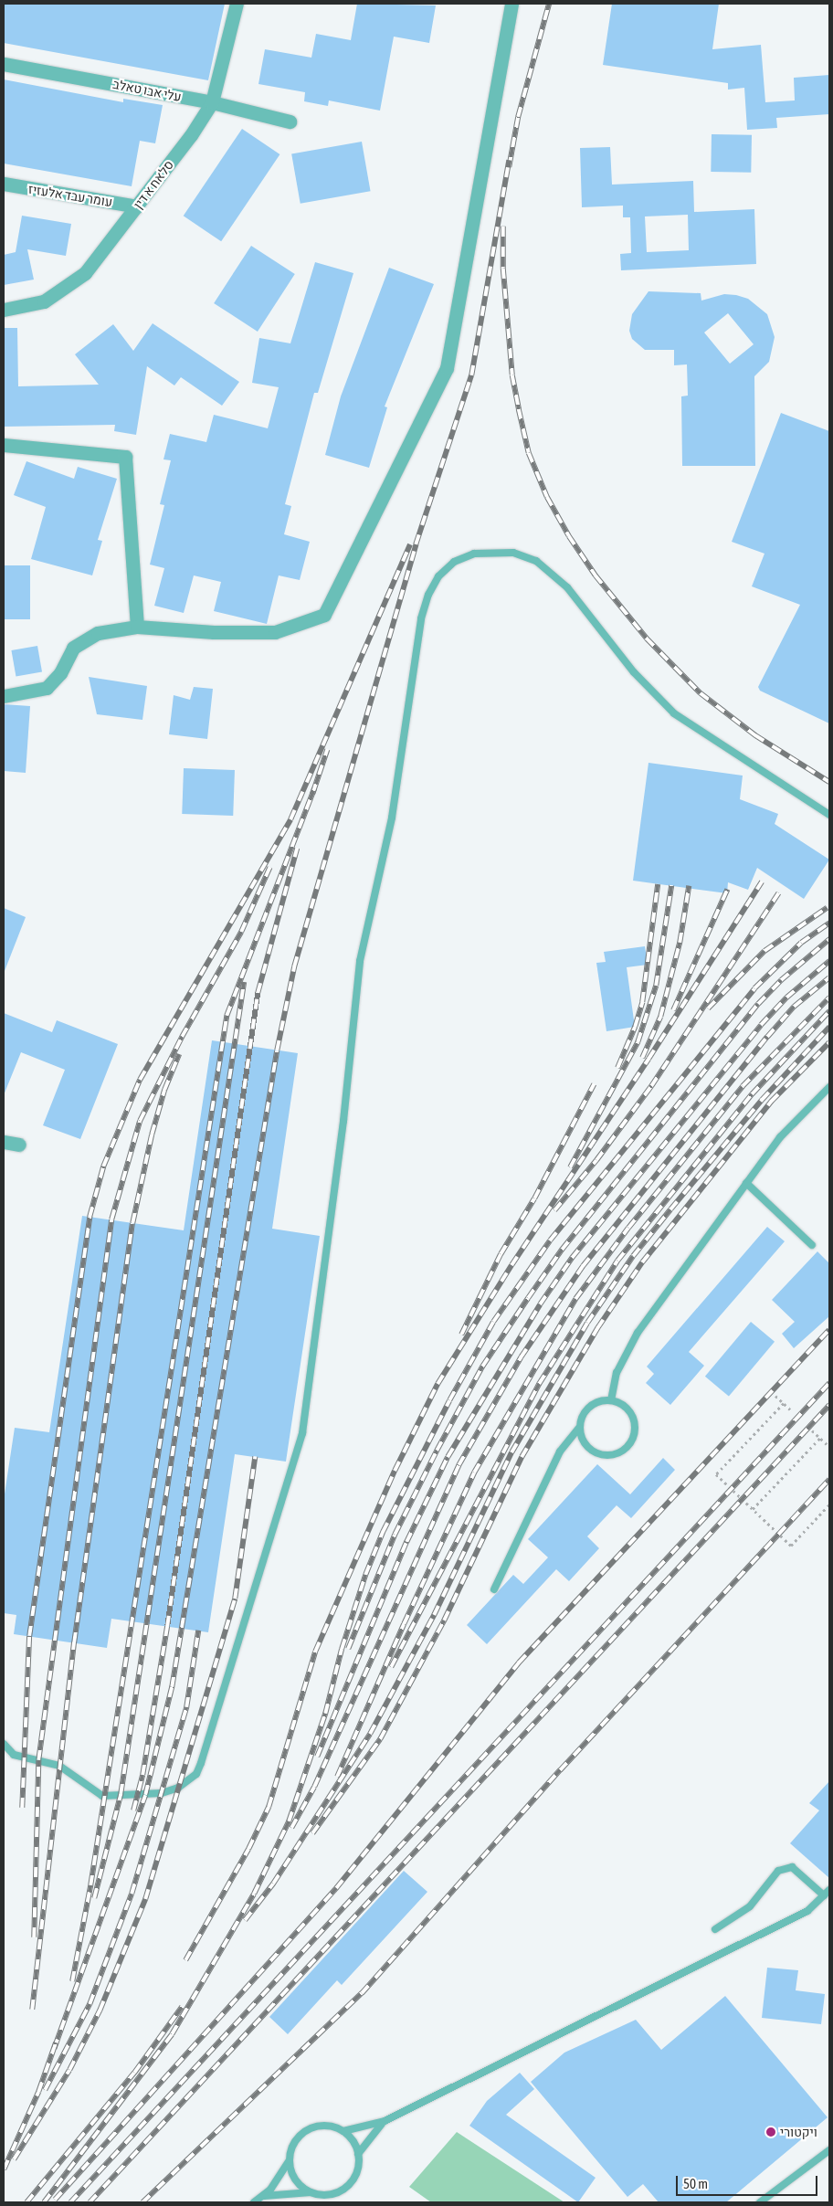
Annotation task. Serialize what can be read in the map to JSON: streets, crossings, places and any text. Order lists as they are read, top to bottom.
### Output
{
  "streets": {
    "street": ["עלי אבו טאלב", "סלאח א דין", "עומר עבד אלעזיז"]
  },
  "crossings": [
    ["עלי אבו טאלב", "סלאח א דין"],
    ["סלאח א דין", "עומר עבד אלעזיז"]
  ],
  "places": ["ויקטורי"],
  "scale_bar": "50 m"
}
